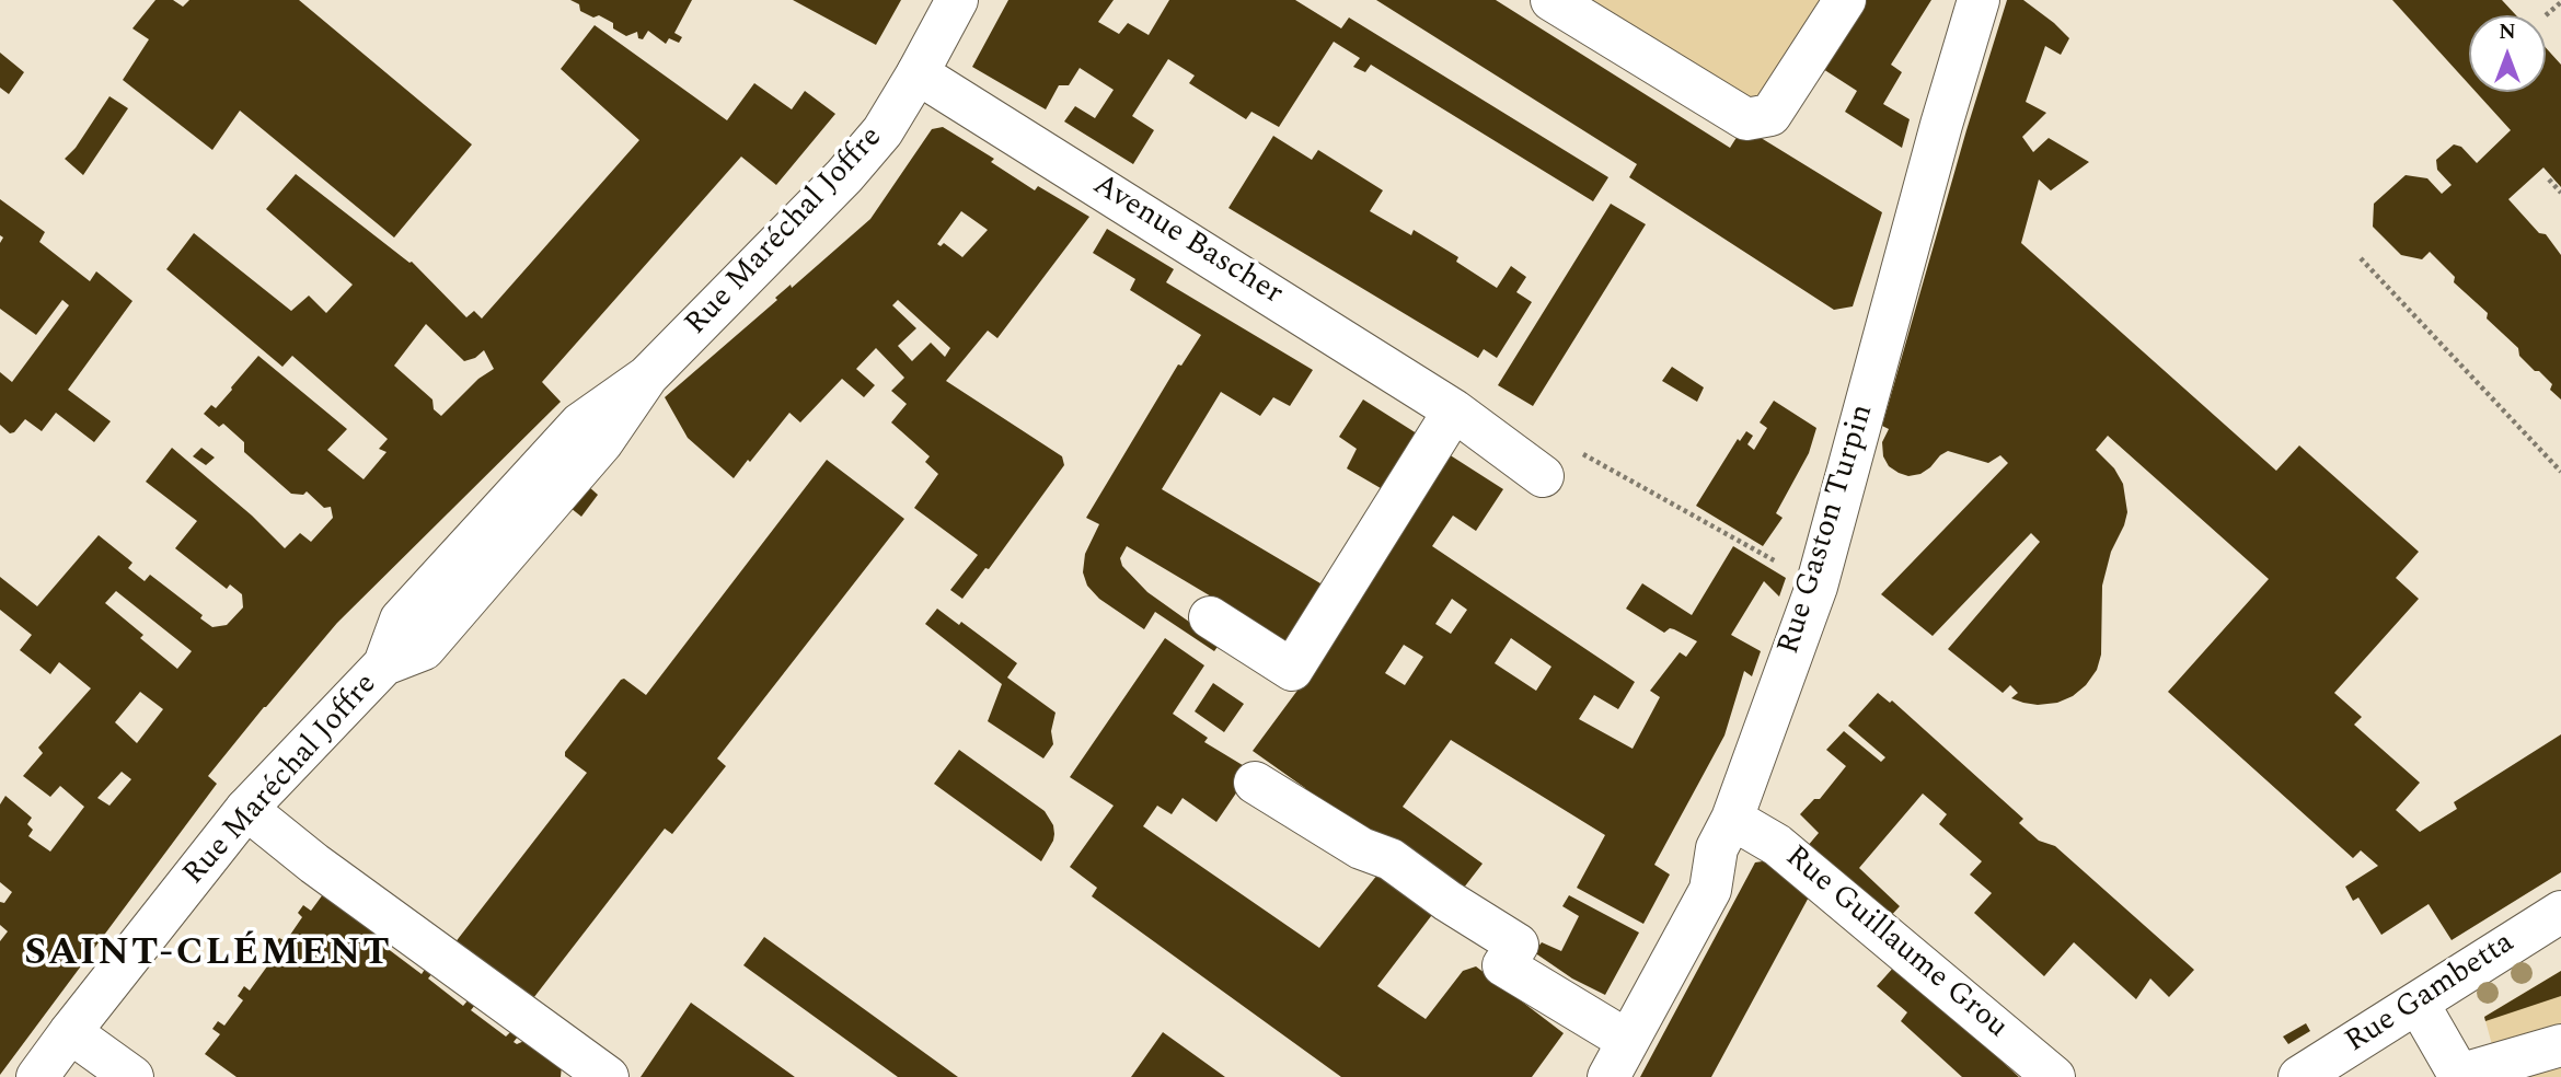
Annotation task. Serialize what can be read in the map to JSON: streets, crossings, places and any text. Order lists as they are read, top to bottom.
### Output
{
  "streets": {
    "street": [
      "Rue Maréchal Joffre",
      "Avenue Bascher",
      "Rue Gaston Turpin",
      "Rue Guillaume Grou",
      "Rue Gambetta"
    ]
  },
  "crossings": [
    ["Rue Maréchal Joffre", "Avenue Bascher"],
    ["Rue Gaston Turpin", "Rue Guillaume Grou"]
  ],
  "districts": ["SAINT-CLÉMENT"],
  "north": "top"
}
